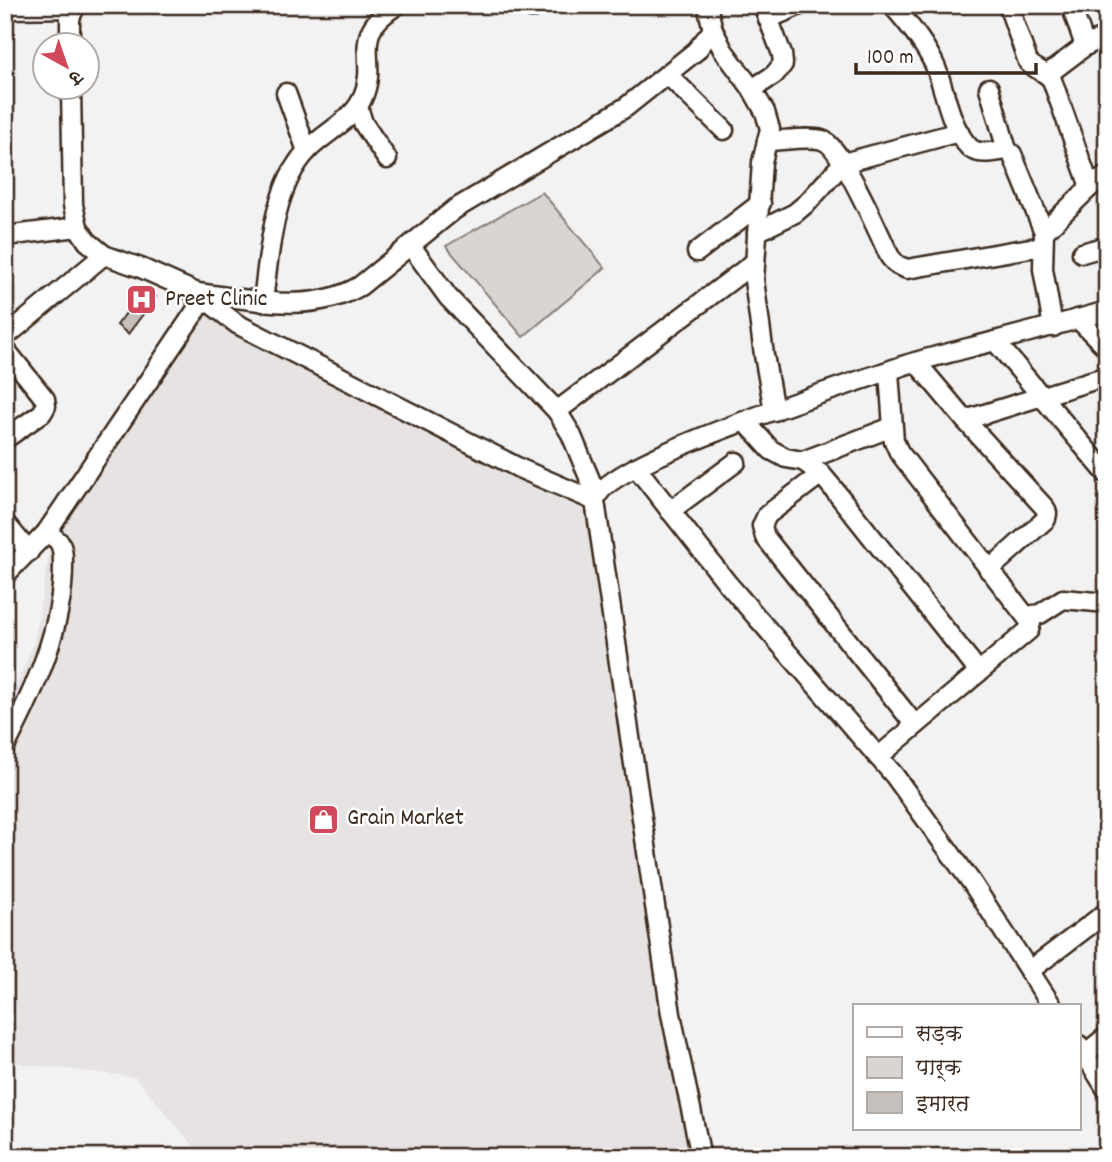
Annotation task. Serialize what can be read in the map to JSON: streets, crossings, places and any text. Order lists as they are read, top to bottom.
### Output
{
  "places": {
    "hospital": ["Preet Clinic"],
    "shop": ["Grain Market"]
  },
  "legend": ["सड़क", "पार्क", "इमारत"],
  "scale_bar": "100 m",
  "north": "bottom right"
}
